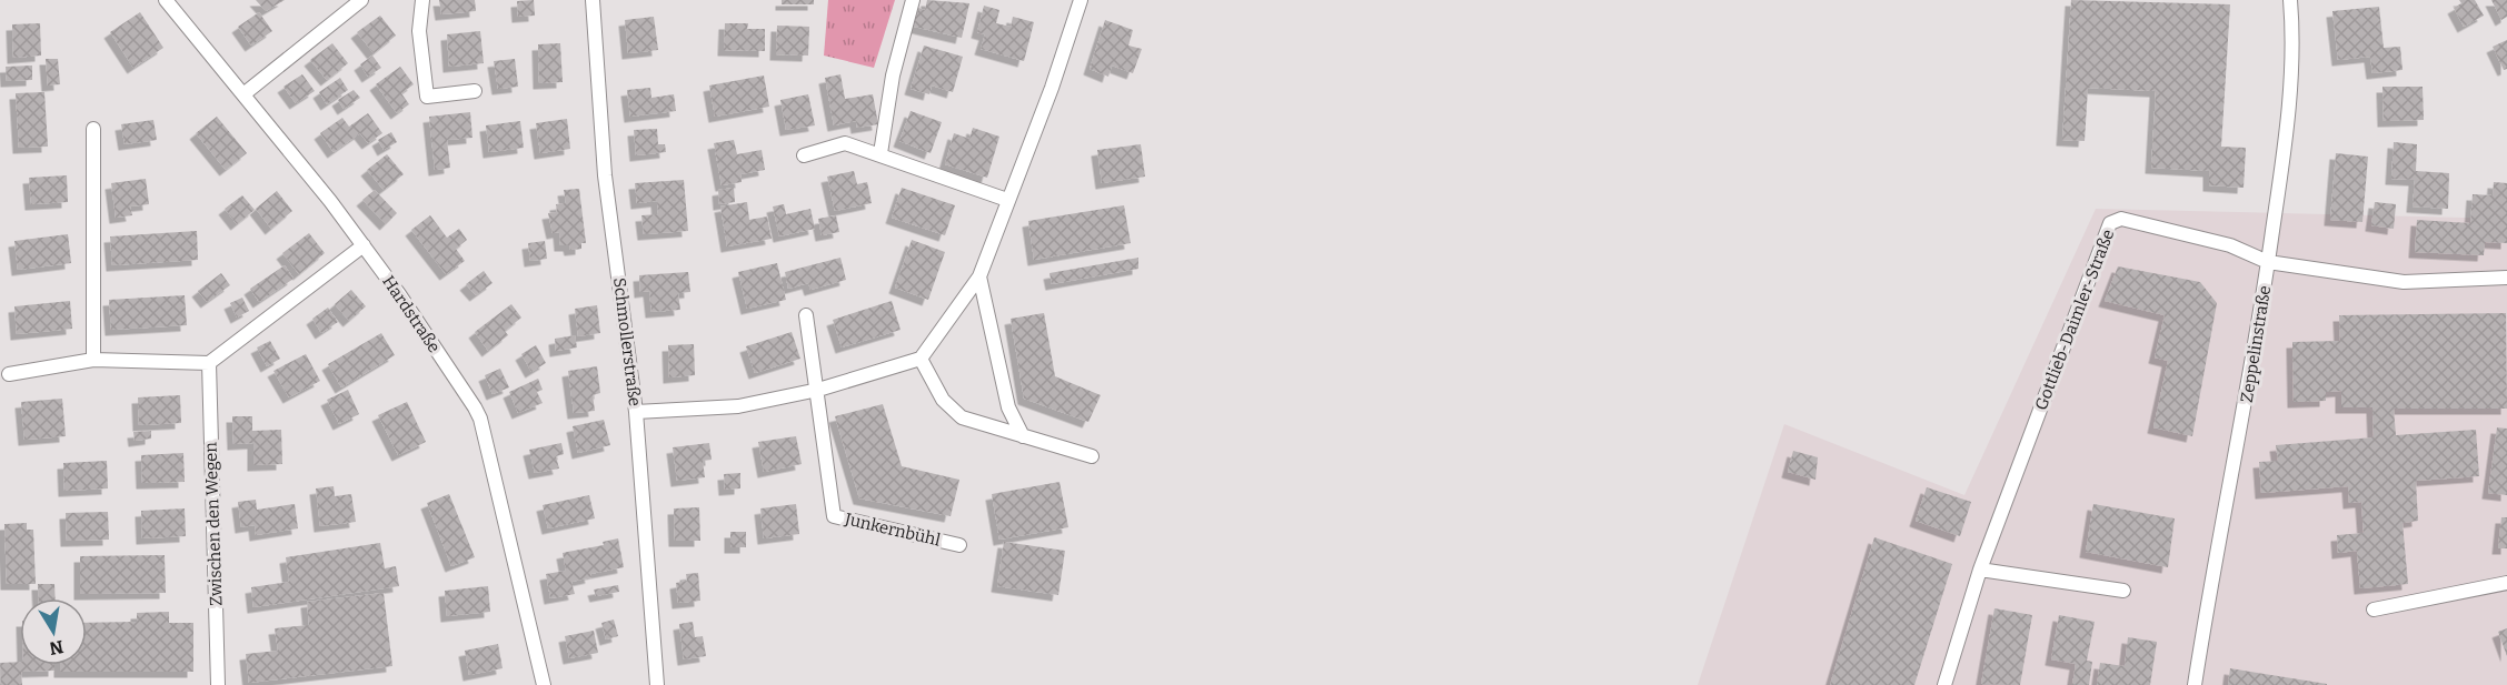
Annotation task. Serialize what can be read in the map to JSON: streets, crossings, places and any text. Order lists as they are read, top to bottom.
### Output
{
  "streets": {
    "street": [
      "Hardstraße",
      "Gottlieb-Daimler-Straße",
      "Schmollerstraße",
      "Zeppelinstraße",
      "Zwischen den Wegen",
      "Junkernbühl"
    ]
  },
  "crossings": [
    ["Gottlieb-Daimler-Straße", "Zeppelinstraße"]
  ],
  "north": "bottom"
}
